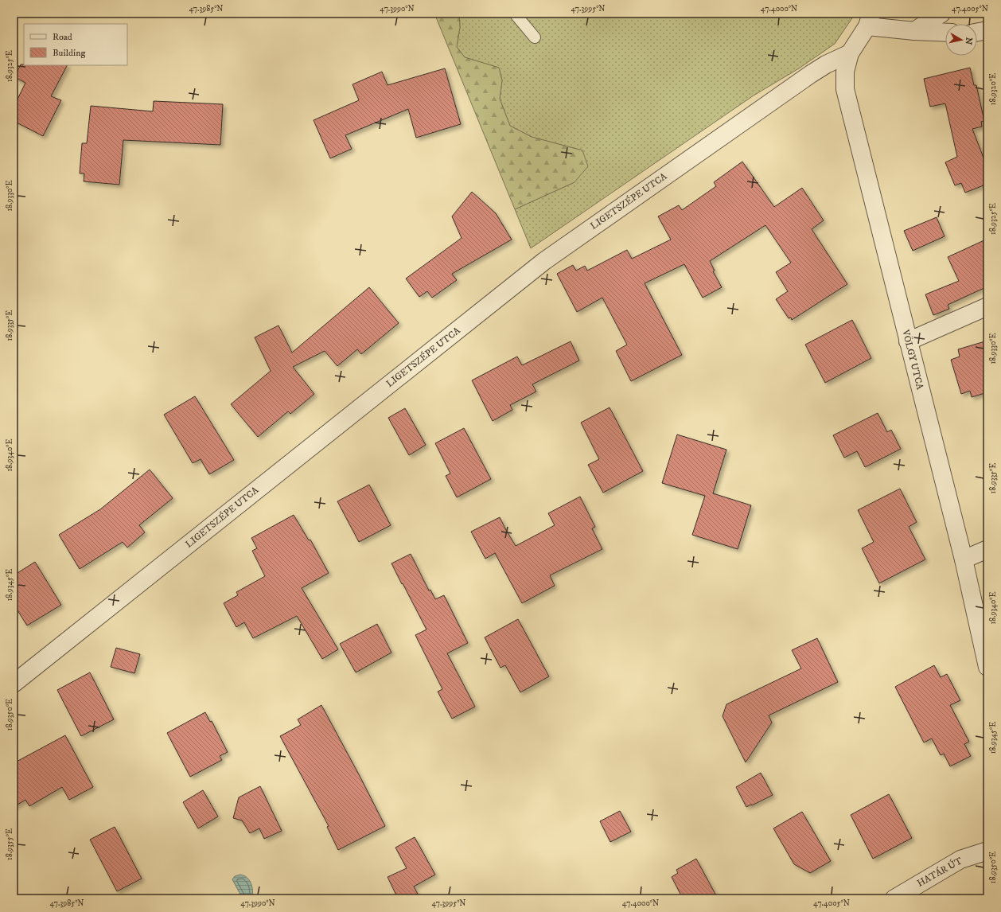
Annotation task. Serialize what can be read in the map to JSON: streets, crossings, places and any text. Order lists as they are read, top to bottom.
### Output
{
  "streets": {
    "street": ["LIGETSZÉPE UTCA", "VÖLGY UTCA", "HATÁR ÚT"]
  },
  "crossings": [
    ["LIGETSZÉPE UTCA", "VÖLGY UTCA"]
  ],
  "legend": ["Road", "Building"],
  "north": "right",
  "coordinates": [
    "47.3985°N",
    "47.3990°N",
    "47.3995°N",
    "47.4000°N",
    "47.4005°N",
    "18.9325°E",
    "18.9320°E",
    "18.9330°E",
    "18.9335°E",
    "18.9340°E",
    "18.9345°E",
    "18.9350°E",
    "18.9355°E"
  ]
}
